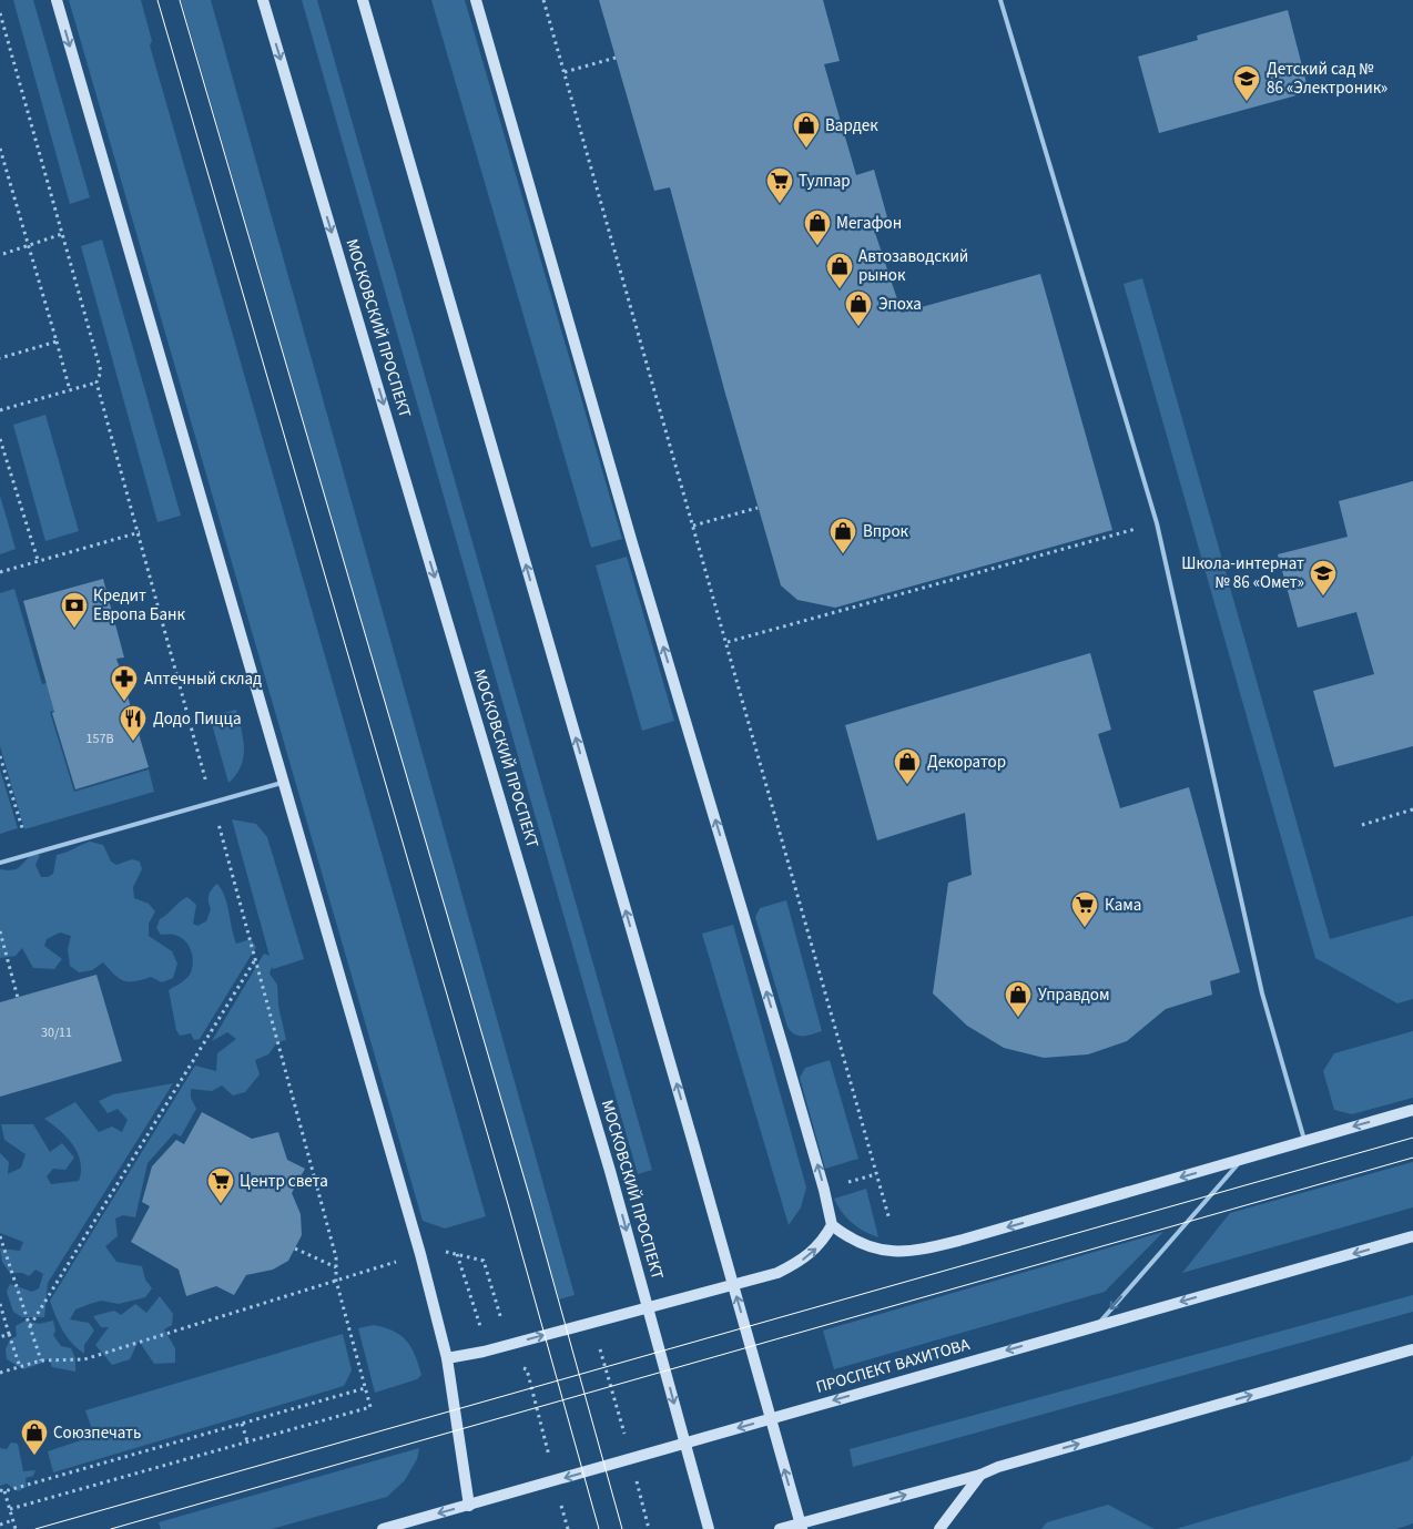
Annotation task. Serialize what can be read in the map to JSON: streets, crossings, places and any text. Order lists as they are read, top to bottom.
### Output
{
  "streets": {
    "main road": ["МОСКОВСКИЙ ПРОСПЕКТ", "ПРОСПЕКТ ВАХИТОВА"]
  },
  "one_way": ["ПРОСПЕКТ ВАХИТОВА"],
  "places": {
    "school or university": ["Детский сад № 86 «Электроник»", "Школа-интернат № 86 «Омет»"],
    "shop": [
      "Вардек",
      "Мегафон",
      "Автозаводский рынок",
      "Эпоха",
      "Впрок",
      "Декоратор",
      "Управдом",
      "Союзпечать"
    ],
    "supermarket": ["Тулпар", "Кама", "Центр света"],
    "bank": ["Кредит Европа Банк"],
    "pharmacy": ["Аптечный склад"],
    "restaurant": ["Додо Пицца"]
  },
  "house_numbers": ["157В", "30/11"]
}
